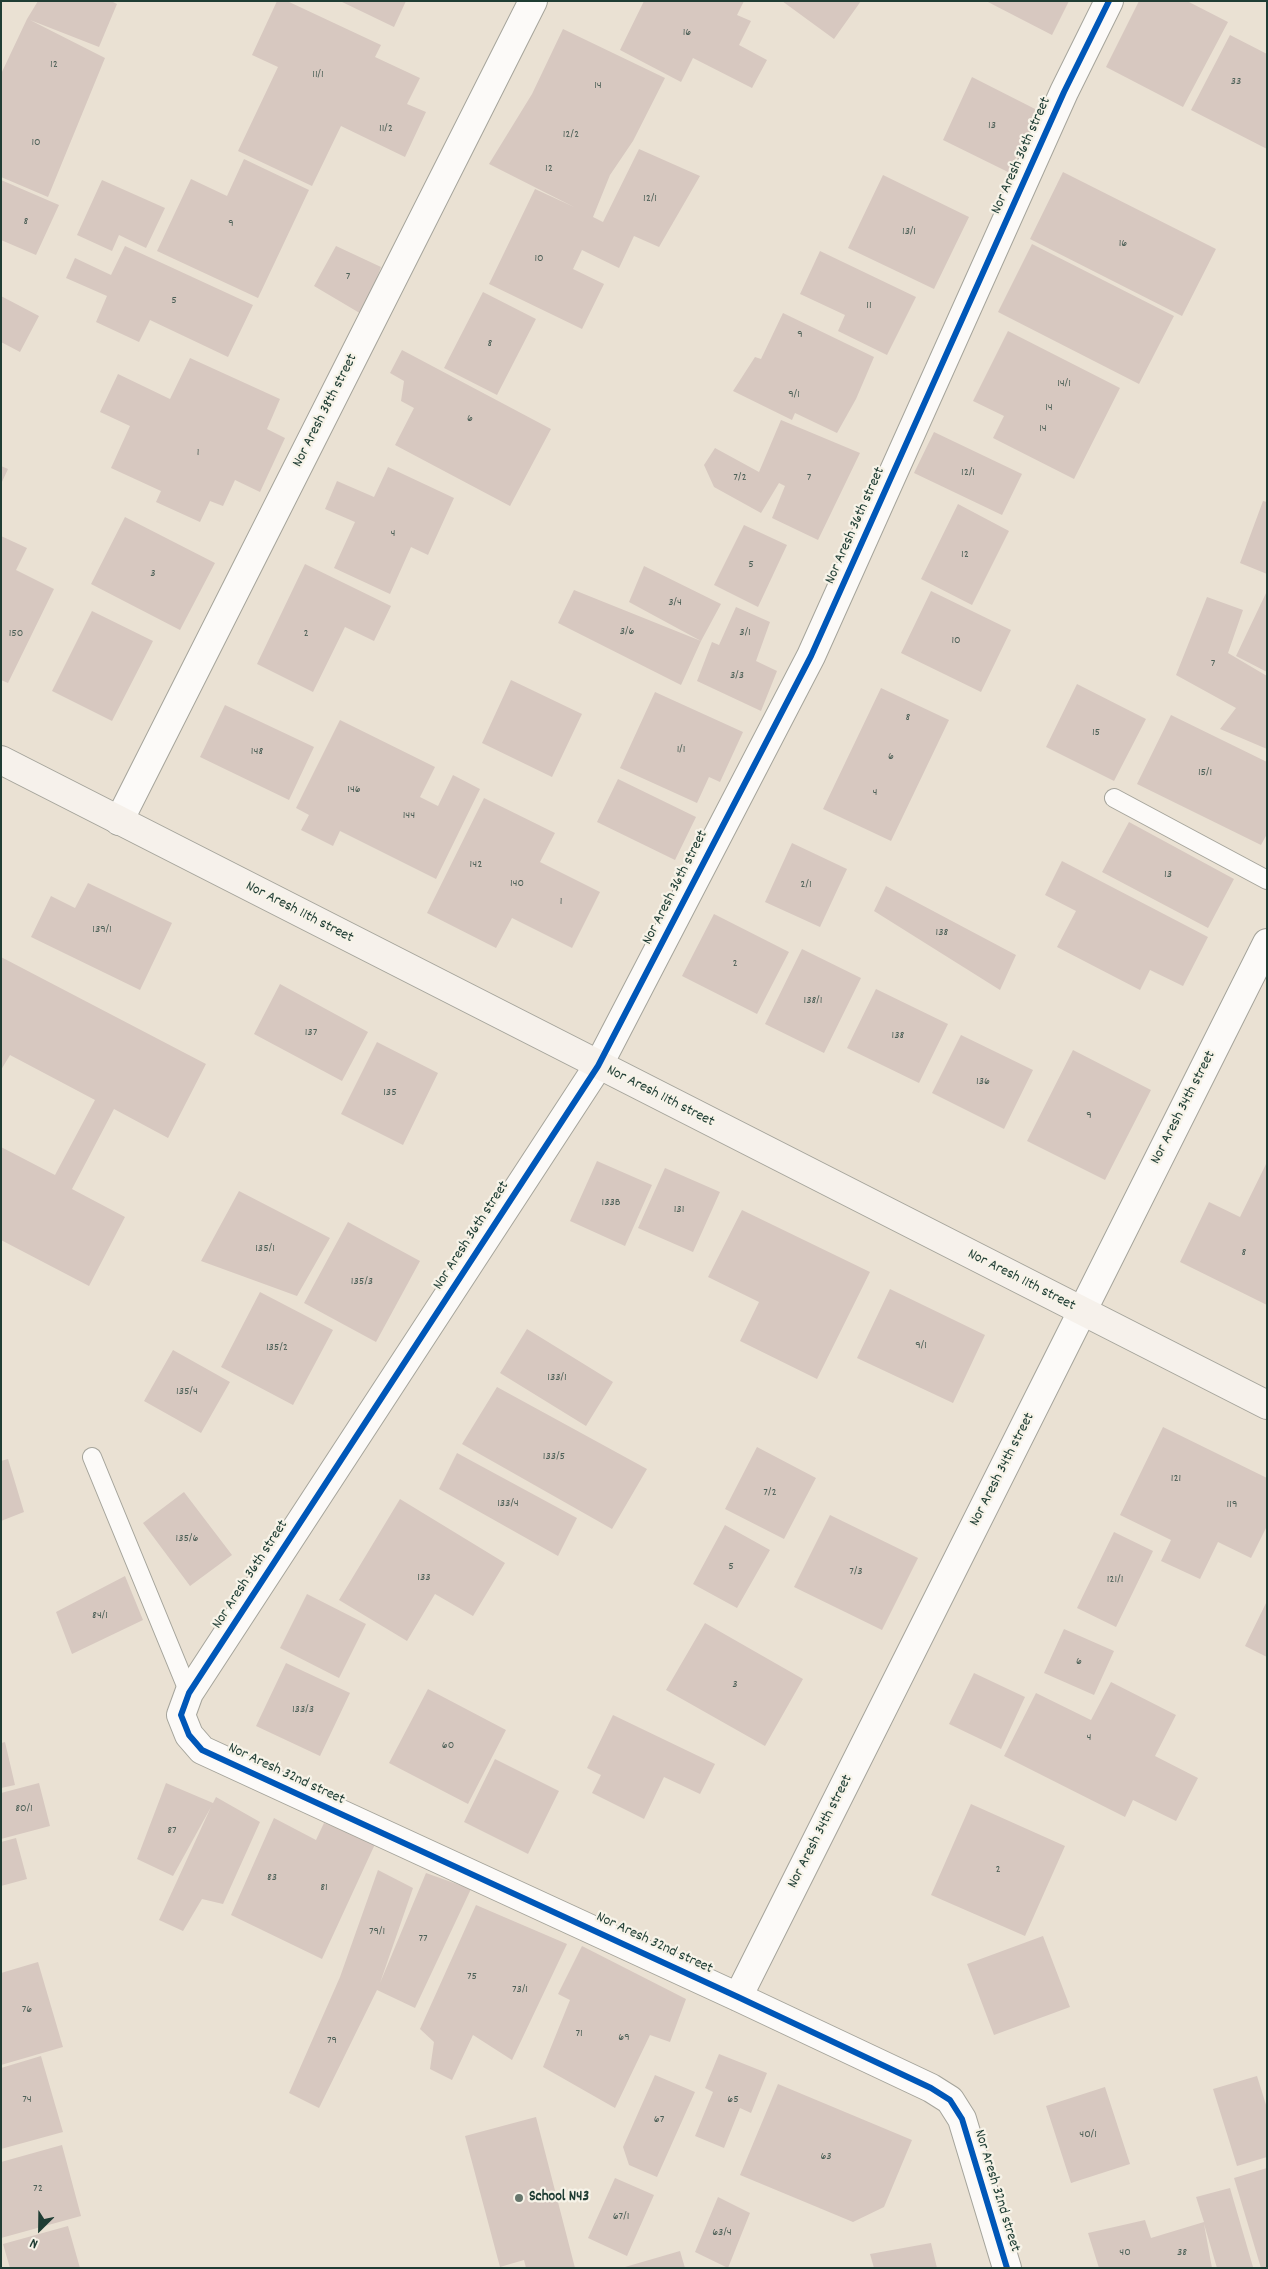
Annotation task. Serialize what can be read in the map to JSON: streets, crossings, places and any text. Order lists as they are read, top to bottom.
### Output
{
  "streets": {
    "street": [
      "Nor Aresh 36th street",
      "Nor Aresh 38th street",
      "Nor Aresh 11th street",
      "Nor Aresh 34th street",
      "Nor Aresh 32nd street"
    ]
  },
  "crossings": [
    ["Nor Aresh 36th street", "Nor Aresh 11th street"],
    ["Nor Aresh 36th street", "Nor Aresh 32nd street"],
    ["Nor Aresh 38th street", "Nor Aresh 11th street"],
    ["Nor Aresh 11th street", "Nor Aresh 34th street"],
    ["Nor Aresh 34th street", "Nor Aresh 32nd street"]
  ],
  "places": ["School N43"],
  "house_numbers": [
    "16",
    "12",
    "11/1",
    "33",
    "14",
    "13",
    "11/2",
    "12/2",
    "10",
    "12",
    "12/1",
    "8",
    "9",
    "13/1",
    "16",
    "10",
    "7",
    "5",
    "11",
    "9",
    "8",
    "14/1",
    "9/1",
    "14",
    "6",
    "14",
    "1",
    "12/1",
    "7/2",
    "7",
    "4",
    "12",
    "5",
    "3",
    "3/4",
    "3/6",
    "3/1",
    "150",
    "2",
    "10",
    "7",
    "3/3",
    "8",
    "15",
    "1/1",
    "148",
    "6",
    "15/1",
    "146",
    "4",
    "144",
    "142",
    "13",
    "140",
    "2/1",
    "1",
    "139/1",
    "138",
    "2",
    "138/1",
    "137",
    "138",
    "136",
    "135",
    "9",
    "133B",
    "131",
    "135/1",
    "8",
    "135/3",
    "9/1",
    "135/2",
    "133/1",
    "135/4",
    "133/5",
    "121",
    "7/2",
    "133/4",
    "119",
    "135/6",
    "5",
    "7/3",
    "133",
    "121/1",
    "84/1",
    "6",
    "3",
    "133/3",
    "4",
    "60",
    "80/1",
    "87",
    "2",
    "83",
    "81",
    "79/1",
    "77",
    "75",
    "73/1",
    "76",
    "71",
    "69",
    "79",
    "74",
    "65",
    "67",
    "40/1",
    "63",
    "72",
    "67/1",
    "63/4",
    "40",
    "38"
  ],
  "north": "bottom left"
}
